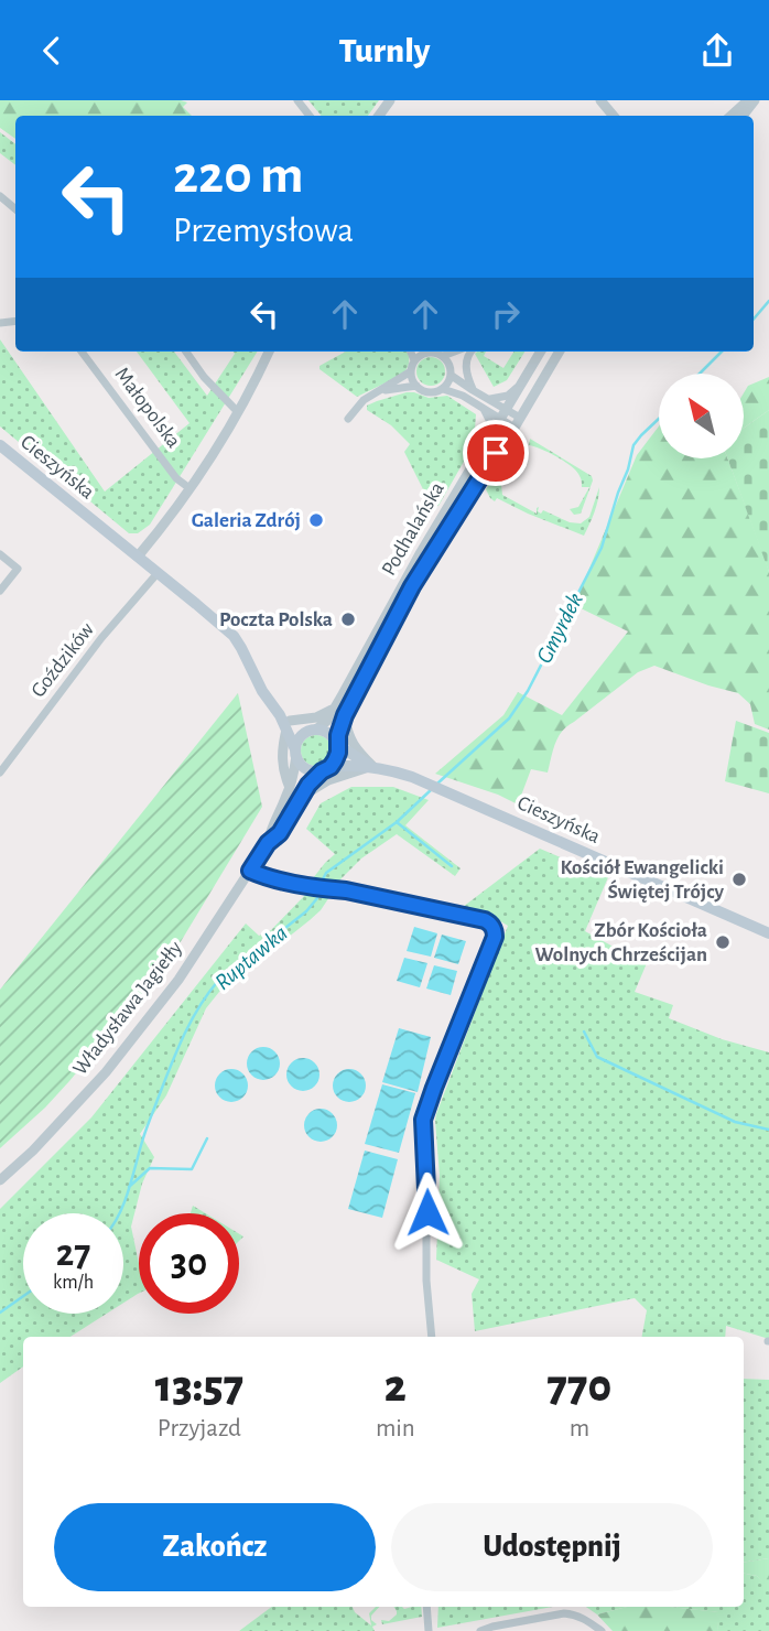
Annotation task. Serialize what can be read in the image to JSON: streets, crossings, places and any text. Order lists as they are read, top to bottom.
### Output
{
  "streets": {
    "main road": ["Cieszyńska"],
    "street": [
      "Małopolska",
      "Podhalańska",
      "Goździków",
      "Władysława Jagiełły"
    ]
  },
  "crossings": [
    ["Małopolska", "Cieszyńska"],
    ["Cieszyńska", "Podhalańska"],
    ["Cieszyńska", "Goździków"],
    ["Cieszyńska", "Władysława Jagiełły"],
    ["Podhalańska", "Władysława Jagiełły"]
  ],
  "water": ["Gmyrdek", "Ruptawka"],
  "places": [
    "Galeria Zdrój",
    "Poczta Polska",
    "Kościół Ewangelicki Świętej Trójcy",
    "Zbór Kościoła Wolnych Chrześcijan"
  ],
  "north": "top left",
  "page": {
    "header": "Turnly",
    "turn": ["220 m", "Przemysłowa"],
    "speed": "27 km/h",
    "limit": "30",
    "eta": [
      "13:57",
      "Przyjazd",
      "2",
      "min",
      "770",
      "m"
    ],
    "buttons": ["Zakończ", "Udostępnij"]
  }
}
